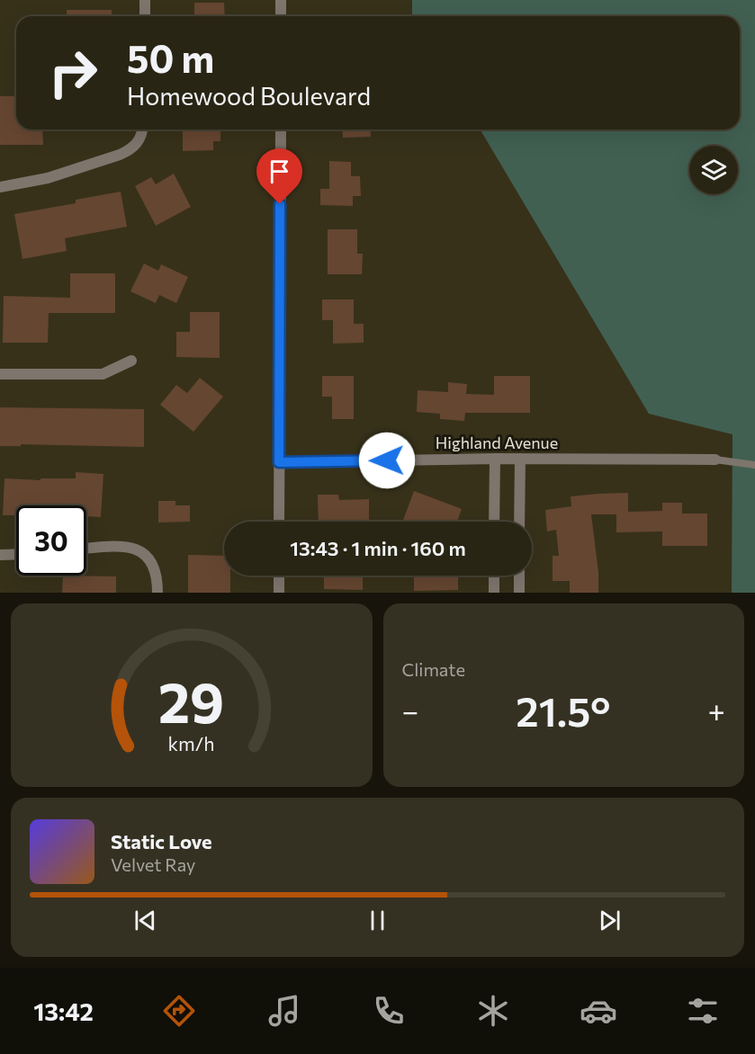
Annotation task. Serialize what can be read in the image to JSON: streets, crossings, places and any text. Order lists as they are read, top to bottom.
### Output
{
  "streets": {
    "street": ["Highland Avenue"]
  },
  "page": {
    "turn": ["50 m", "Homewood Boulevard"],
    "limit": "30",
    "trip": "13:43 · 1 min · 160 m",
    "tile": "Climate",
    "heat": ["−", "21.5°", "+"],
    "song": ["Static Love", "Velvet Ray"],
    "tabs": "13:42",
    "gauge": ["29", "km/h"]
  }
}
